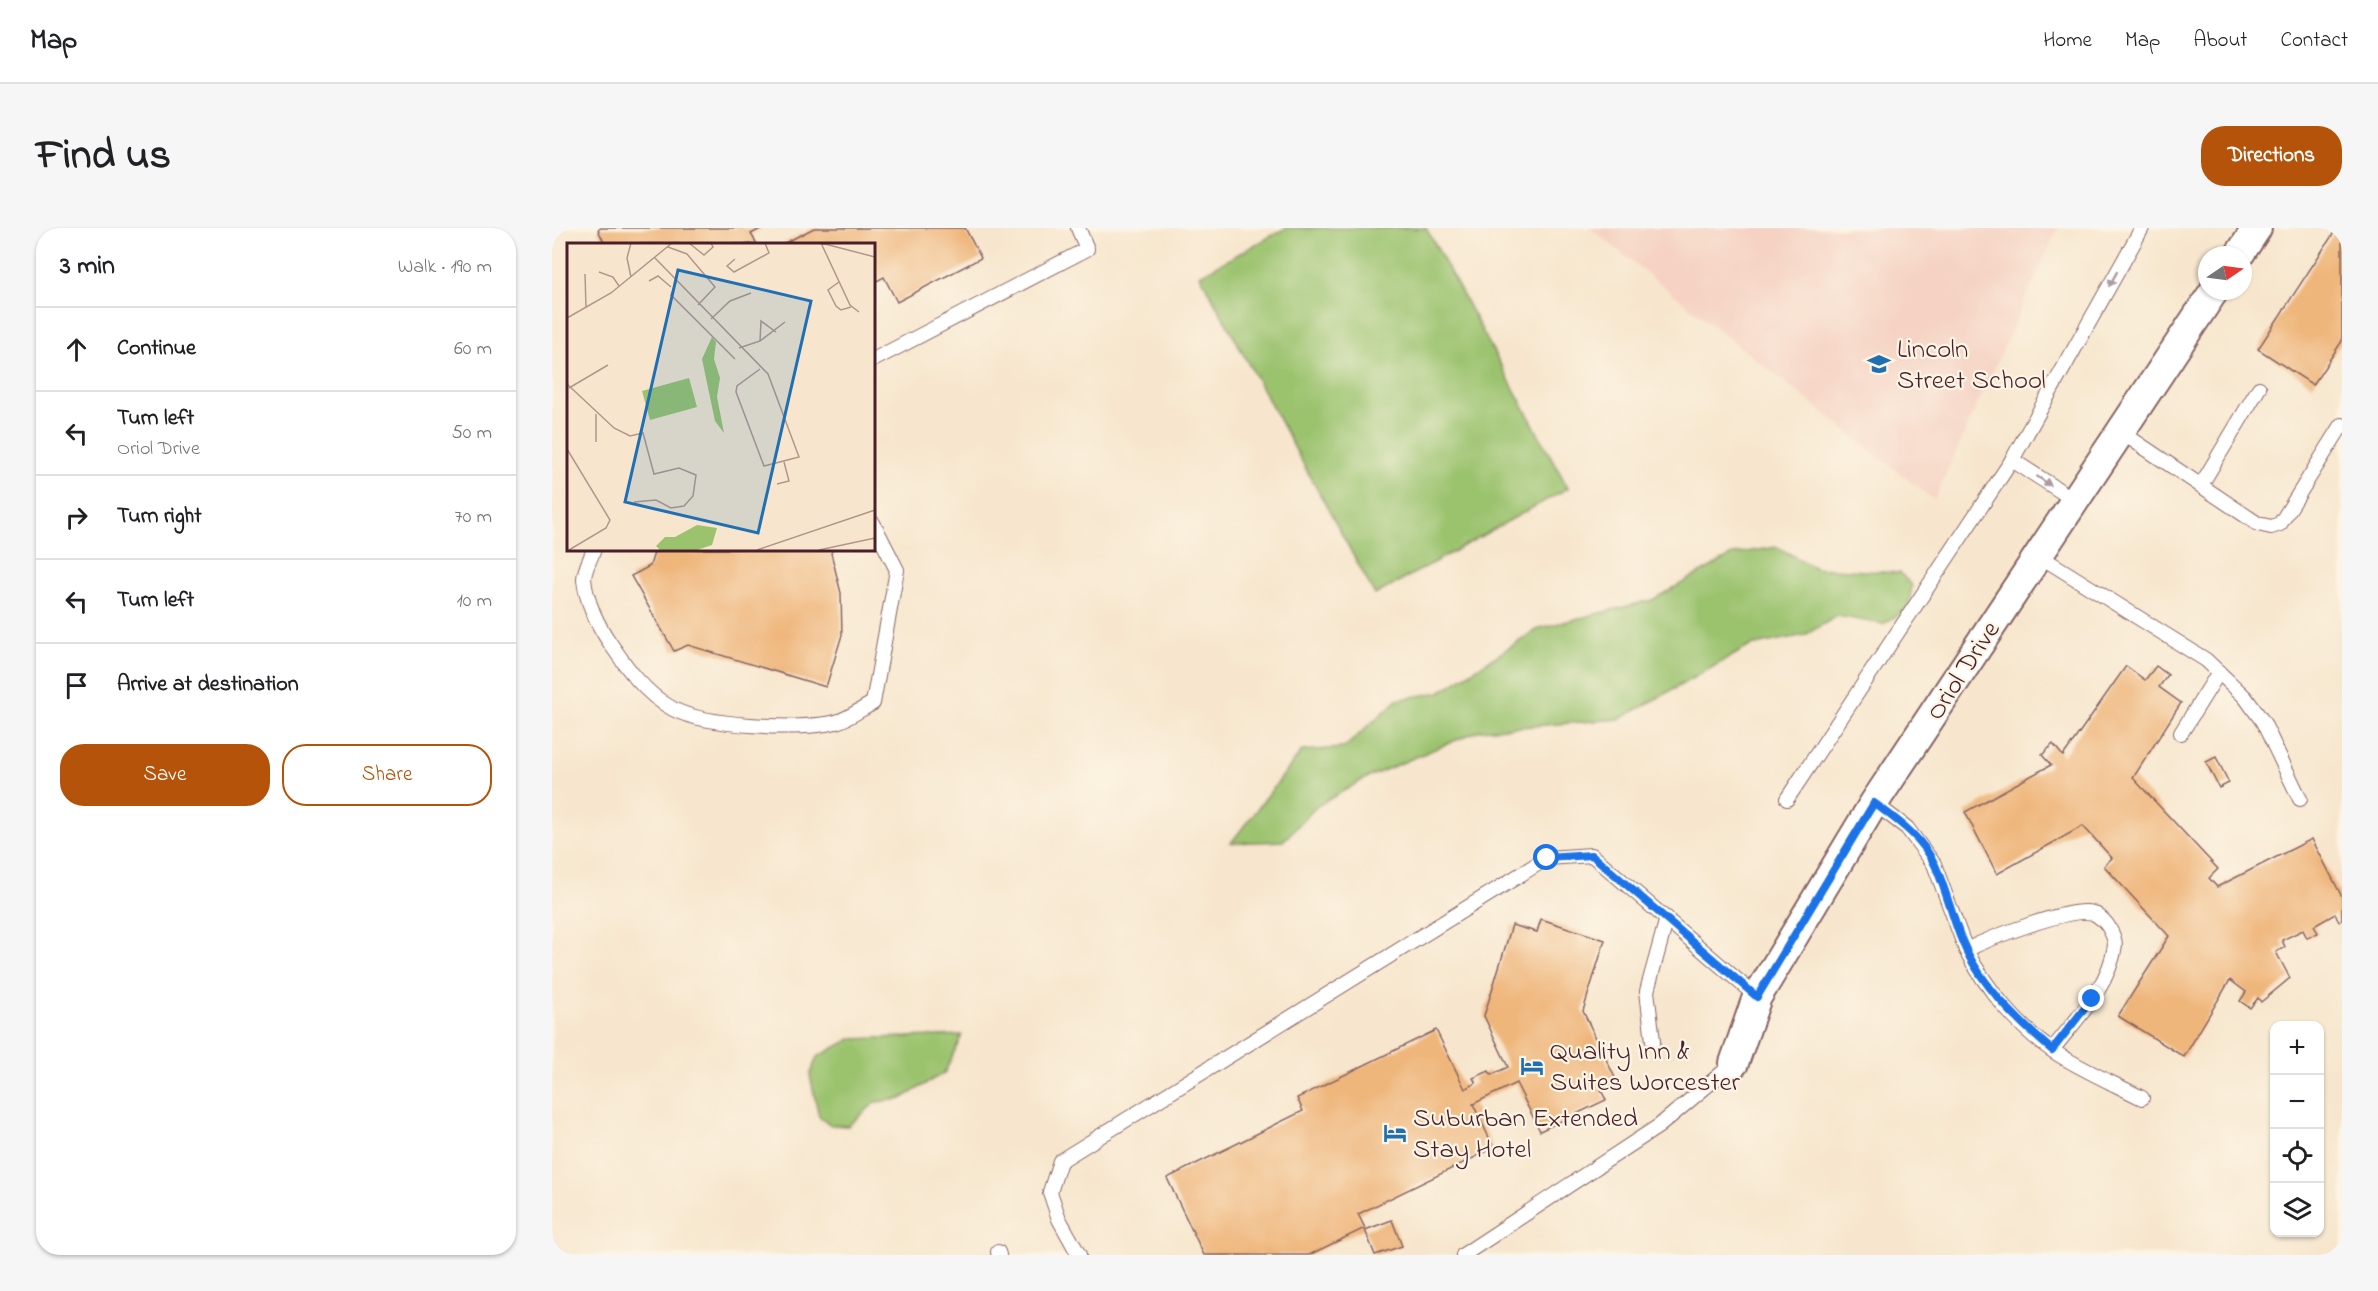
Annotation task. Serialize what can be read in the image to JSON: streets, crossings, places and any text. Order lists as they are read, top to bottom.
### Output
{
  "streets": {
    "street": ["Oriol Drive"]
  },
  "places": {
    "school or university": ["Lincoln Street School"],
    "hotel": ["Quality Inn & Suites Worcester", "Suburban Extended Stay Hotel"]
  },
  "north": "right",
  "page": {
    "header": "Map",
    "nav": [
      "Home",
      "Map",
      "About",
      "Contact"
    ],
    "title": "Find us",
    "buttons": [
      "Directions",
      ["Save", "Share"]
    ],
    "heading": ["3 min", "Walk · 190 m"],
    "list": [
      ["Continue", "60 m"],
      ["Turn left", "Oriol Drive", "50 m"],
      ["Turn right", "70 m"],
      ["Turn left", "10 m"],
      "Arrive at destination"
    ],
    "map_buttons": ["+", "−"]
  }
}
